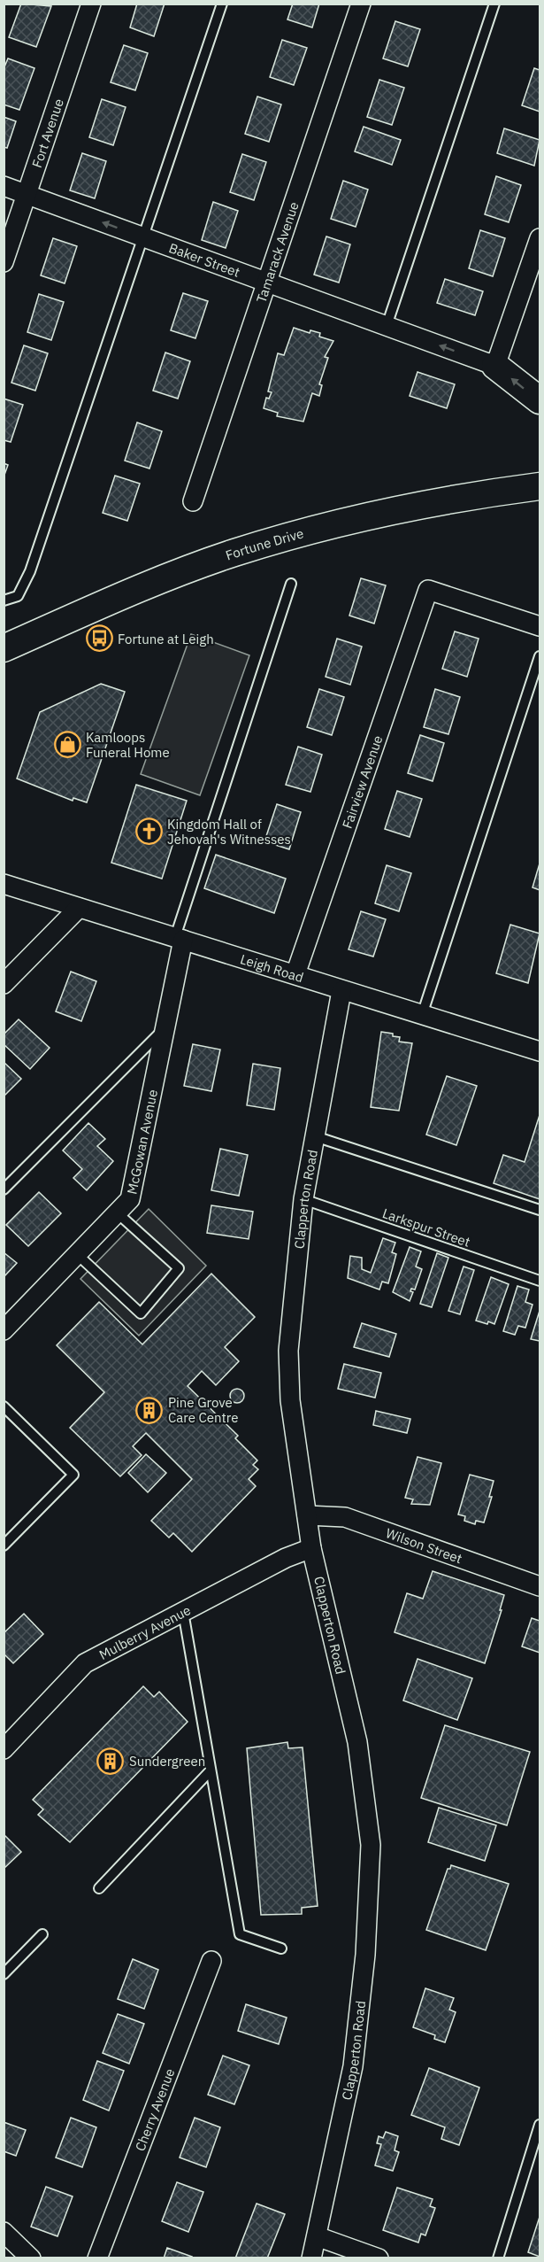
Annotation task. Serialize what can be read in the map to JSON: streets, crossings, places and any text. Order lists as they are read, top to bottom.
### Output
{
  "streets": {
    "main road": ["Fortune Drive"],
    "street": [
      "Fort Avenue",
      "Tamarack Avenue",
      "Baker Street",
      "Fairview Avenue",
      "Leigh Road",
      "McGowan Avenue",
      "Clapperton Road",
      "Wilson Street",
      "Mulberry Avenue",
      "Cherry Avenue"
    ],
    "lane": ["Larkspur Street"]
  },
  "crossings": [
    ["Fort Avenue", "Baker Street"],
    ["Tamarack Avenue", "Baker Street"],
    ["Fairview Avenue", "Leigh Road"],
    ["Leigh Road", "McGowan Avenue"],
    ["Leigh Road", "Clapperton Road"],
    ["Clapperton Road", "Larkspur Street"],
    ["Clapperton Road", "Wilson Street"],
    ["Clapperton Road", "Mulberry Avenue"]
  ],
  "one_way": ["Baker Street"],
  "places": {
    "bus stop": ["Fortune at Leigh"],
    "shop": ["Kamloops Funeral Home"],
    "church": ["Kingdom Hall of Jehovah's Witnesses"],
    "building": ["Pine Grove Care Centre", "Sundergreen"]
  }
}
